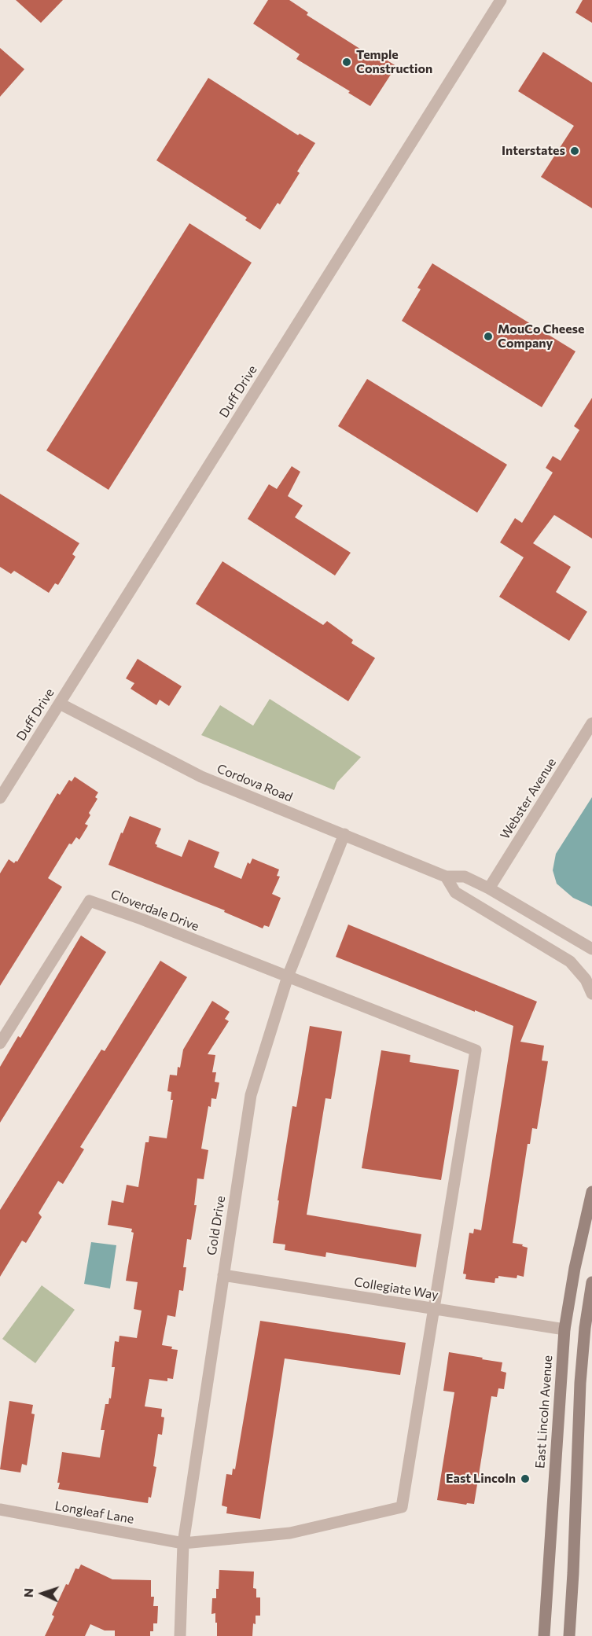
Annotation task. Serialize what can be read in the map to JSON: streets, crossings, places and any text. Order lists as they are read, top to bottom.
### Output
{
  "streets": {
    "street": [
      "Duff Drive",
      "Cordova Road",
      "Webster Avenue",
      "Cloverdale Drive",
      "Gold Drive",
      "Collegiate Way",
      "East Lincoln Avenue",
      "Longleaf Lane"
    ]
  },
  "crossings": [
    ["Duff Drive", "Cordova Road"],
    ["Cordova Road", "Webster Avenue"],
    ["Cordova Road", "Gold Drive"],
    ["Cloverdale Drive", "Gold Drive"],
    ["Gold Drive", "Collegiate Way"],
    ["Gold Drive", "Longleaf Lane"],
    ["Collegiate Way", "East Lincoln Avenue"],
    ["Collegiate Way", "Longleaf Lane"]
  ],
  "places": [
    "Temple Construction",
    "Interstates",
    "MouCo Cheese Company",
    "East Lincoln"
  ],
  "north": "left"
}
